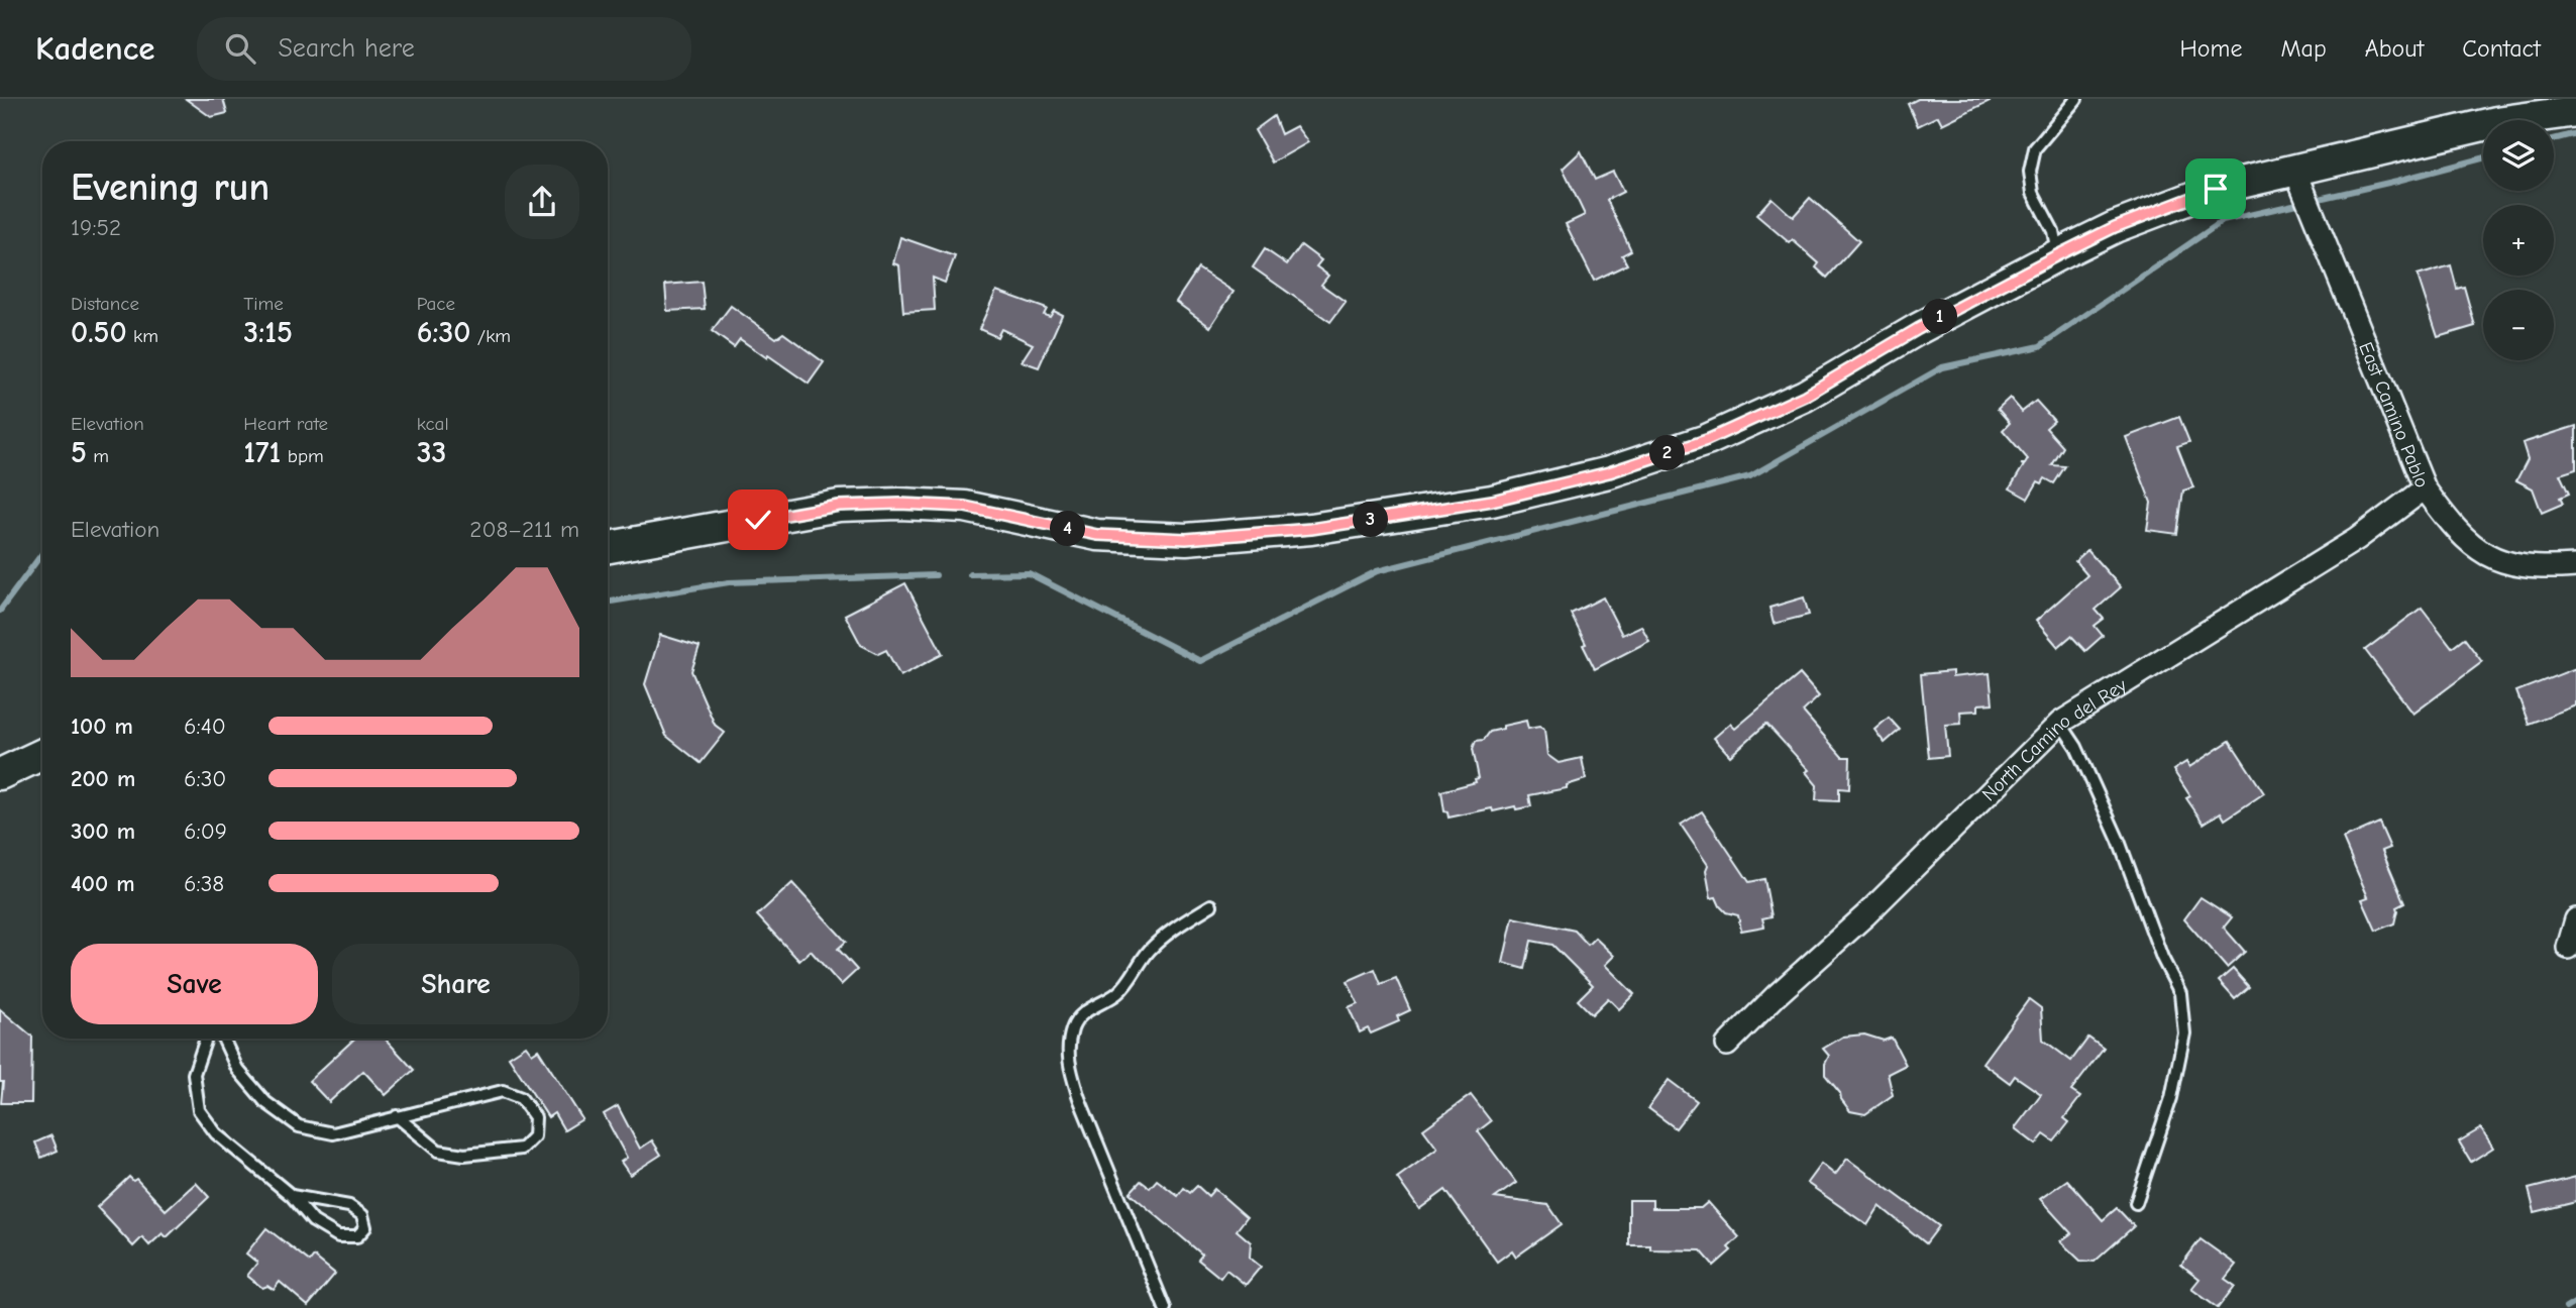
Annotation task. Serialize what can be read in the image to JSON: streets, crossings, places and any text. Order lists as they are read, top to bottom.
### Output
{
  "streets": {
    "street": ["East Camino Pablo", "North Camino del Rey"]
  },
  "crossings": [
    ["East Camino Pablo", "North Camino del Rey"]
  ],
  "page": {
    "header": "Kadence",
    "search": "Search here",
    "nav": [
      "Home",
      "Map",
      "About",
      "Contact"
    ],
    "map_buttons": ["+", "−"],
    "heading": ["Evening run", "19:52"],
    "stats": [
      ["Distance", "0.50 km"],
      ["Time", "3:15"],
      ["Pace", "6:30 /km"],
      ["Elevation", "5 m"],
      ["Heart rate", "171 bpm"],
      ["kcal", "33"]
    ],
    "pins": [
      "1",
      "2",
      "3",
      "4"
    ],
    "chart": ["Elevation", "208–211 m"],
    "list": [
      {
        "name": "100 m",
        "note": "6:40"
      },
      {
        "name": "200 m",
        "note": "6:30"
      },
      {
        "name": "300 m",
        "note": "6:09"
      },
      {
        "name": "400 m",
        "note": "6:38"
      }
    ],
    "buttons": ["Save", "Share"]
  }
}
